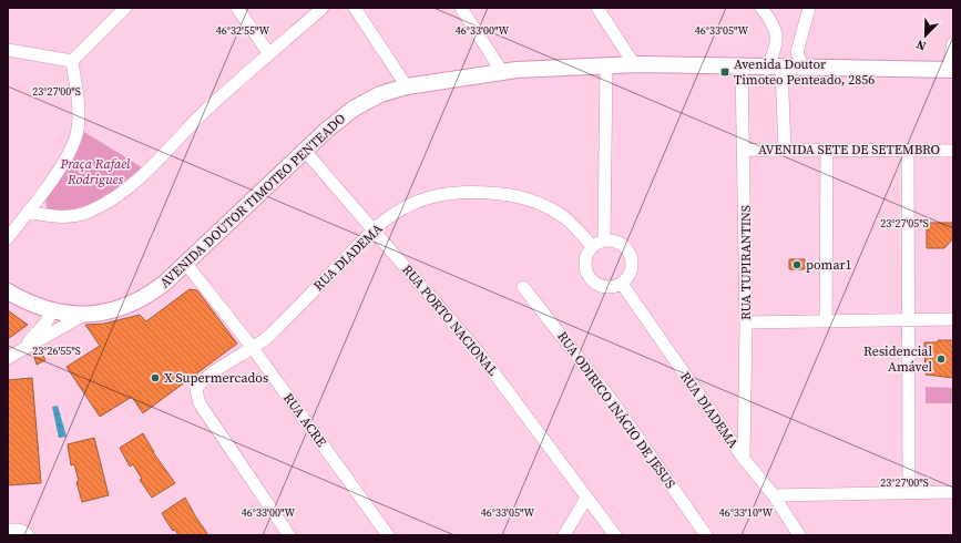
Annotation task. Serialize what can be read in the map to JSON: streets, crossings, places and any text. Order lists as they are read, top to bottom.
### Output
{
  "streets": {
    "main road": ["AVENIDA DOUTOR TIMOTEO PENTEADO"],
    "street": [
      "AVENIDA SETE DE SETEMBRO",
      "RUA DIADEMA",
      "RUA TUPIRANTINS",
      "RUA PORTO NACIONAL",
      "RUA ODIRICO INÁCIO DE JESUS",
      "RUA ACRE"
    ]
  },
  "crossings": [
    ["AVENIDA SETE DE SETEMBRO", "RUA TUPIRANTINS"],
    ["AVENIDA DOUTOR TIMOTEO PENTEADO", "RUA TUPIRANTINS"],
    ["AVENIDA DOUTOR TIMOTEO PENTEADO", "RUA PORTO NACIONAL"],
    ["AVENIDA DOUTOR TIMOTEO PENTEADO", "RUA ACRE"],
    ["RUA DIADEMA", "RUA TUPIRANTINS"],
    ["RUA DIADEMA", "RUA PORTO NACIONAL"],
    ["RUA DIADEMA", "RUA ACRE"]
  ],
  "parks": ["Praça Rafael Rodrigues"],
  "places": {
    "transit": ["Avenida Doutor Timoteo Penteado, 2856"],
    "other": ["pomar1", "Residencial Amável", "X Supermercados"]
  },
  "north": "bottom left",
  "coordinates": [
    "46°32'55\"W",
    "46°33'00\"W",
    "46°33'05\"W",
    "23°27'00\"S",
    "23°27'05\"S",
    "23°26'55\"S",
    "46°33'10\"W"
  ]
}
